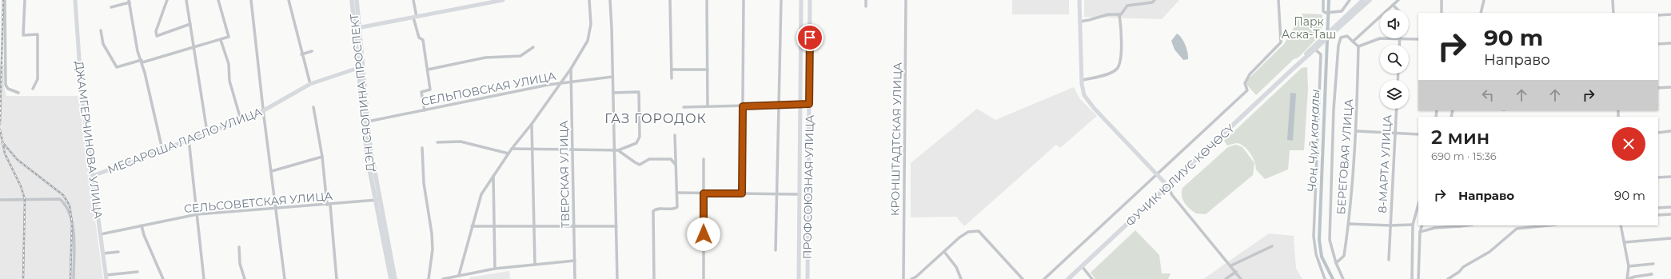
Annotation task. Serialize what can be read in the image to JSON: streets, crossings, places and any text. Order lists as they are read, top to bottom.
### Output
{
  "streets": {
    "main road": ["ДЭН СЯОПИНА ПРОСПЕКТ", "ФУЧИК ЮЛИУС КӨЧӨСҮ"],
    "street": [
      "СЕЛЬПОВСКАЯ УЛИЦА",
      "КРОНШТАДТСКАЯ УЛИЦА",
      "ДЖАМГЕРЧИНОВА УЛИЦА",
      "МЕСАРОША ЛАСЛО УЛИЦА",
      "БЕРЕГОВАЯ УЛИЦА",
      "8-МАРТА УЛИЦА",
      "ТВЕРСКАЯ УЛИЦА",
      "ПРОФСОЮЗНАЯ УЛИЦА",
      "СЕЛЬСОВЕТСКАЯ УЛИЦА"
    ]
  },
  "crossings": [
    ["СЕЛЬПОВСКАЯ УЛИЦА", "ДЭН СЯОПИНА ПРОСПЕКТ"],
    ["СЕЛЬПОВСКАЯ УЛИЦА", "ТВЕРСКАЯ УЛИЦА"],
    ["ДЭН СЯОПИНА ПРОСПЕКТ", "МЕСАРОША ЛАСЛО УЛИЦА"],
    ["ДЭН СЯОПИНА ПРОСПЕКТ", "СЕЛЬСОВЕТСКАЯ УЛИЦА"],
    ["ДЖАМГЕРЧИНОВА УЛИЦА", "МЕСАРОША ЛАСЛО УЛИЦА"],
    ["ДЖАМГЕРЧИНОВА УЛИЦА", "СЕЛЬСОВЕТСКАЯ УЛИЦА"]
  ],
  "districts": ["ГАЗ ГОРОДОК"],
  "water": ["Чоң Чүй каналы"],
  "parks": ["Парк Аска-Таш"],
  "page": {
    "turn": ["90 m", "Направо"],
    "heading": ["2 мин", "690 m · 15:36"],
    "list": [
      {
        "name": "Направо",
        "value": "90 m"
      }
    ]
  }
}
